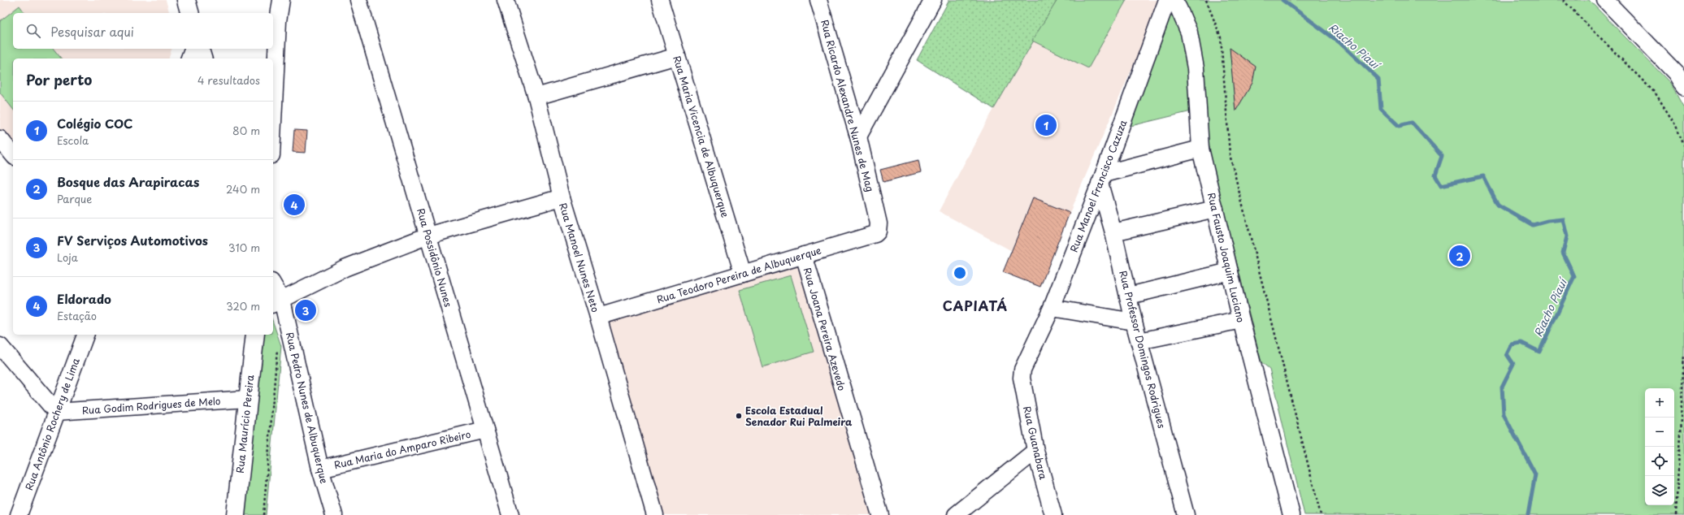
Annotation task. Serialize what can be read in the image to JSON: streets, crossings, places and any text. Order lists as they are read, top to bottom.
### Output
{
  "streets": {
    "main road": ["Rua Maurício Pereira"],
    "street": [
      "Rua Ricardo Alexandre Nunes de Mag",
      "Rua Maria Vicencia de Albuquerque",
      "Rua Manoel Francisco Cazuza",
      "Rua Possidônio Nunes",
      "Rua Manoel Nunes Neto",
      "Rua Fausto Joaquim Luciano",
      "Rua Teodoro Pereira de Albuquerque",
      "Rua Joana Pereira Azevedo",
      "Rua Professor Domingos Rodrigues",
      "Rua Godim Rodrigues de Melo",
      "Rua Pedro Nunes de Albuquerque",
      "Rua Antônio Rochery de Lima",
      "Rua Guanabara",
      "Rua Maria do Amparo Ribeiro"
    ]
  },
  "crossings": [
    ["Rua Ricardo Alexandre Nunes de Mag", "Rua Teodoro Pereira de Albuquerque"],
    ["Rua Maria Vicencia de Albuquerque", "Rua Teodoro Pereira de Albuquerque"],
    ["Rua Manoel Francisco Cazuza", "Rua Professor Domingos Rodrigues"],
    ["Rua Manoel Francisco Cazuza", "Rua Guanabara"],
    ["Rua Possidônio Nunes", "Rua Maria do Amparo Ribeiro"],
    ["Rua Manoel Nunes Neto", "Rua Teodoro Pereira de Albuquerque"],
    ["Rua Teodoro Pereira de Albuquerque", "Rua Joana Pereira Azevedo"],
    ["Rua Godim Rodrigues de Melo", "Rua Antônio Rochery de Lima"],
    ["Rua Godim Rodrigues de Melo", "Rua Maurício Pereira"],
    ["Rua Pedro Nunes de Albuquerque", "Rua Maria do Amparo Ribeiro"]
  ],
  "districts": ["CAPIATÁ"],
  "water": ["Riacho Piauí"],
  "places": ["Escola Estadual Senador Rui Palmeira"],
  "page": {
    "search": "Pesquisar aqui",
    "heading": ["Por perto", "4 resultados"],
    "list": [
      {
        "mark": "1",
        "name": "Colégio COC",
        "note": "Escola",
        "value": "80 m"
      },
      {
        "mark": "2",
        "name": "Bosque das Arapiracas",
        "note": "Parque",
        "value": "240 m"
      },
      {
        "mark": "3",
        "name": "FV Serviços Automotivos",
        "note": "Loja",
        "value": "310 m"
      },
      {
        "mark": "4",
        "name": "Eldorado",
        "note": "Estação",
        "value": "320 m"
      }
    ],
    "pins": [
      "1",
      "4",
      "2",
      "3"
    ],
    "map_buttons": ["+", "−"]
  }
}
